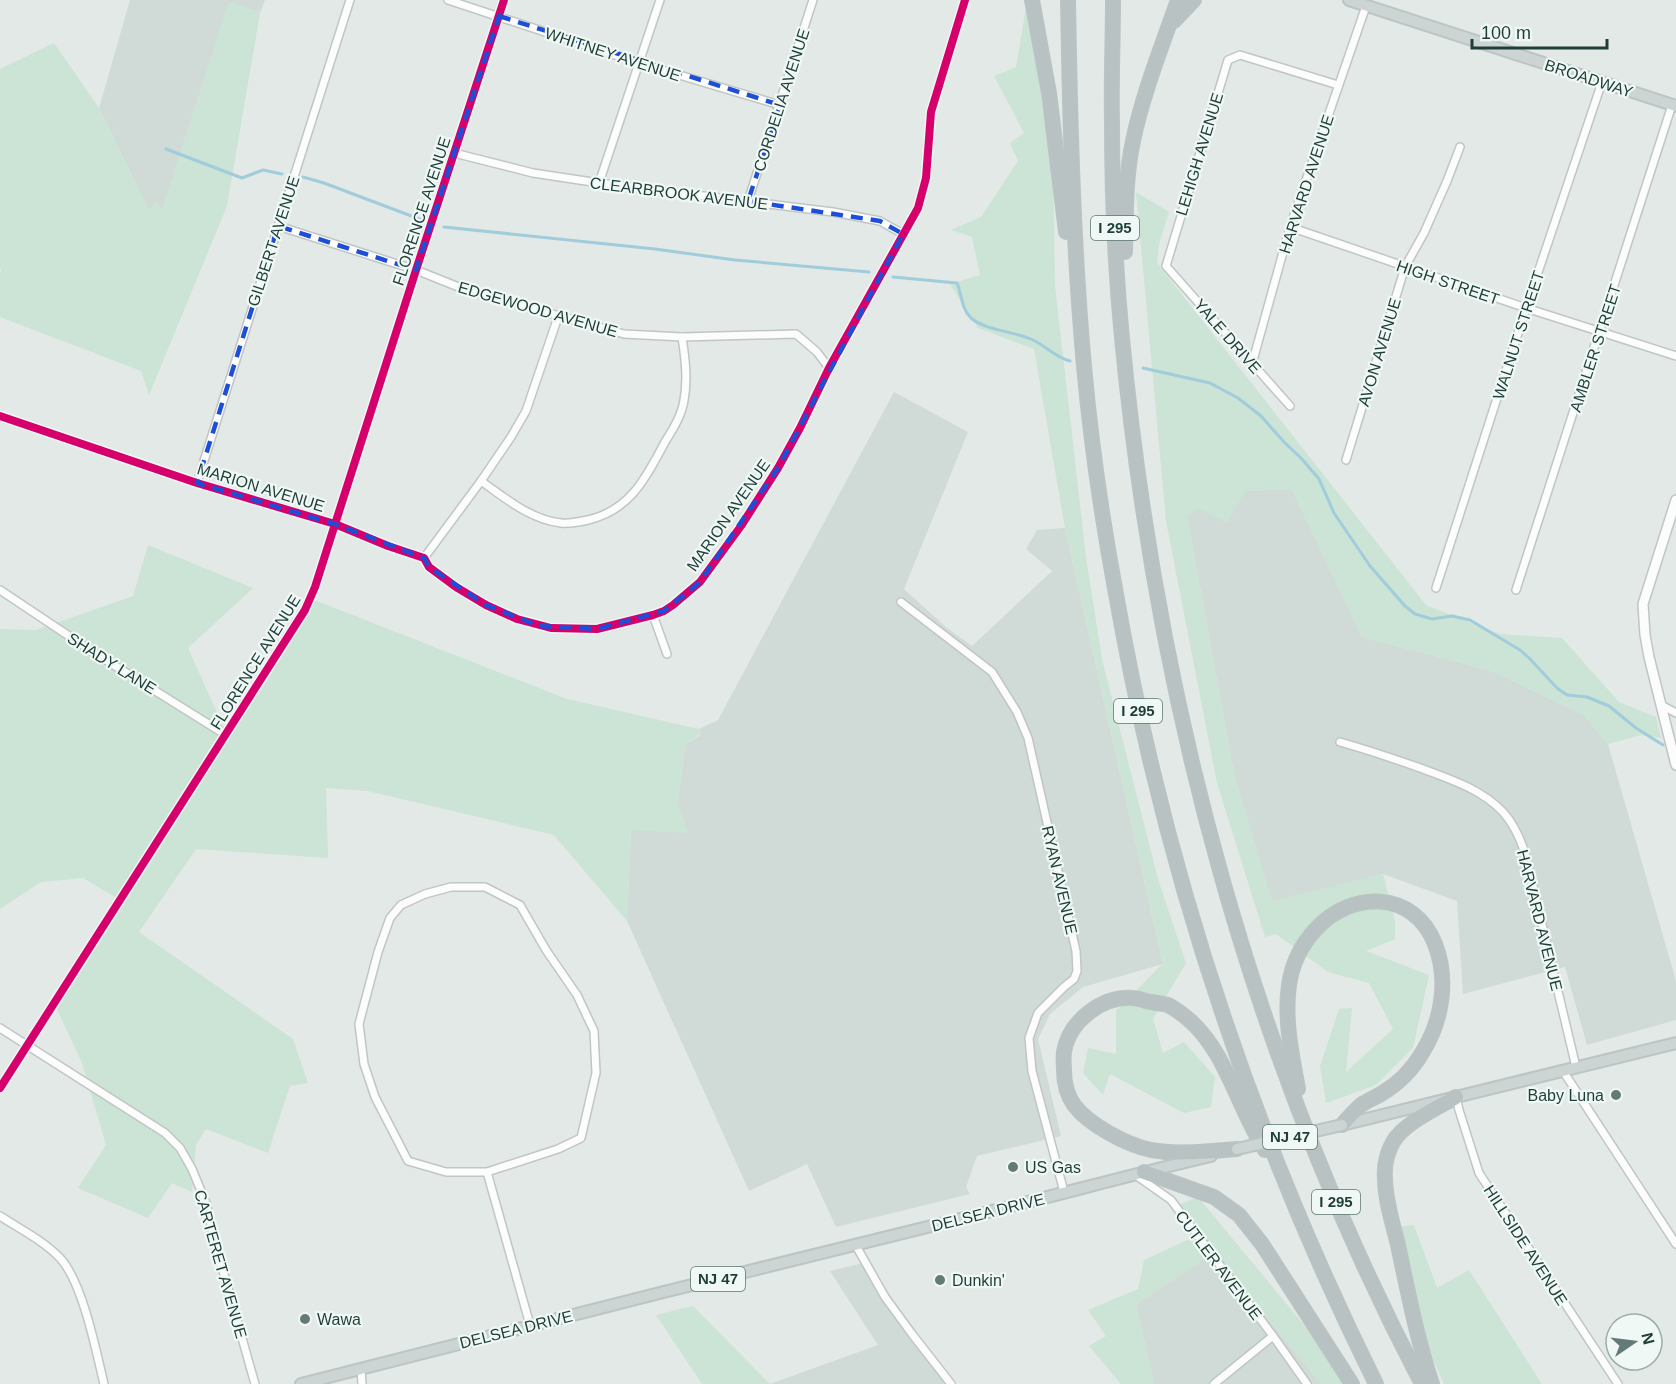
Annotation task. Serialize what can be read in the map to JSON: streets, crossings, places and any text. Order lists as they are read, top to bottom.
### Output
{
  "streets": {
    "highway": ["I 295"],
    "main road": ["BROADWAY", "NJ 47", "DELSEA DRIVE"],
    "street": [
      "WHITNEY AVENUE",
      "CORDELIA AVENUE",
      "LEHIGH AVENUE",
      "HARVARD AVENUE",
      "CLEARBROOK AVENUE",
      "FLORENCE AVENUE",
      "GILBERT AVENUE",
      "HIGH STREET",
      "EDGEWOOD AVENUE",
      "WALNUT STREET",
      "YALE DRIVE",
      "AMBLER STREET",
      "AVON AVENUE",
      "MARION AVENUE",
      "SHADY LANE",
      "RYAN AVENUE",
      "HILLSIDE AVENUE",
      "CARTERET AVENUE",
      "CUTLER AVENUE"
    ]
  },
  "crossings": [
    ["WHITNEY AVENUE", "CORDELIA AVENUE"],
    ["WHITNEY AVENUE", "FLORENCE AVENUE"],
    ["BROADWAY", "HARVARD AVENUE"],
    ["BROADWAY", "WALNUT STREET"],
    ["BROADWAY", "AMBLER STREET"],
    ["CORDELIA AVENUE", "CLEARBROOK AVENUE"],
    ["LEHIGH AVENUE", "HARVARD AVENUE"],
    ["LEHIGH AVENUE", "YALE DRIVE"],
    ["HARVARD AVENUE", "HIGH STREET"],
    ["HARVARD AVENUE", "YALE DRIVE"],
    ["HARVARD AVENUE", "DELSEA DRIVE"],
    ["CLEARBROOK AVENUE", "FLORENCE AVENUE"],
    ["CLEARBROOK AVENUE", "MARION AVENUE"],
    ["FLORENCE AVENUE", "EDGEWOOD AVENUE"],
    ["FLORENCE AVENUE", "MARION AVENUE"],
    ["FLORENCE AVENUE", "SHADY LANE"],
    ["FLORENCE AVENUE", "CARTERET AVENUE"],
    ["GILBERT AVENUE", "EDGEWOOD AVENUE"],
    ["GILBERT AVENUE", "MARION AVENUE"],
    ["HIGH STREET", "WALNUT STREET"],
    ["HIGH STREET", "AMBLER STREET"],
    ["HIGH STREET", "AVON AVENUE"],
    ["EDGEWOOD AVENUE", "MARION AVENUE"],
    ["RYAN AVENUE", "DELSEA DRIVE"],
    ["DELSEA DRIVE", "HILLSIDE AVENUE"],
    ["DELSEA DRIVE", "CUTLER AVENUE"]
  ],
  "places": [
    "Baby Luna",
    "US Gas",
    "Dunkin'",
    "Wawa"
  ],
  "scale_bar": "100 m",
  "north": "right"
}
